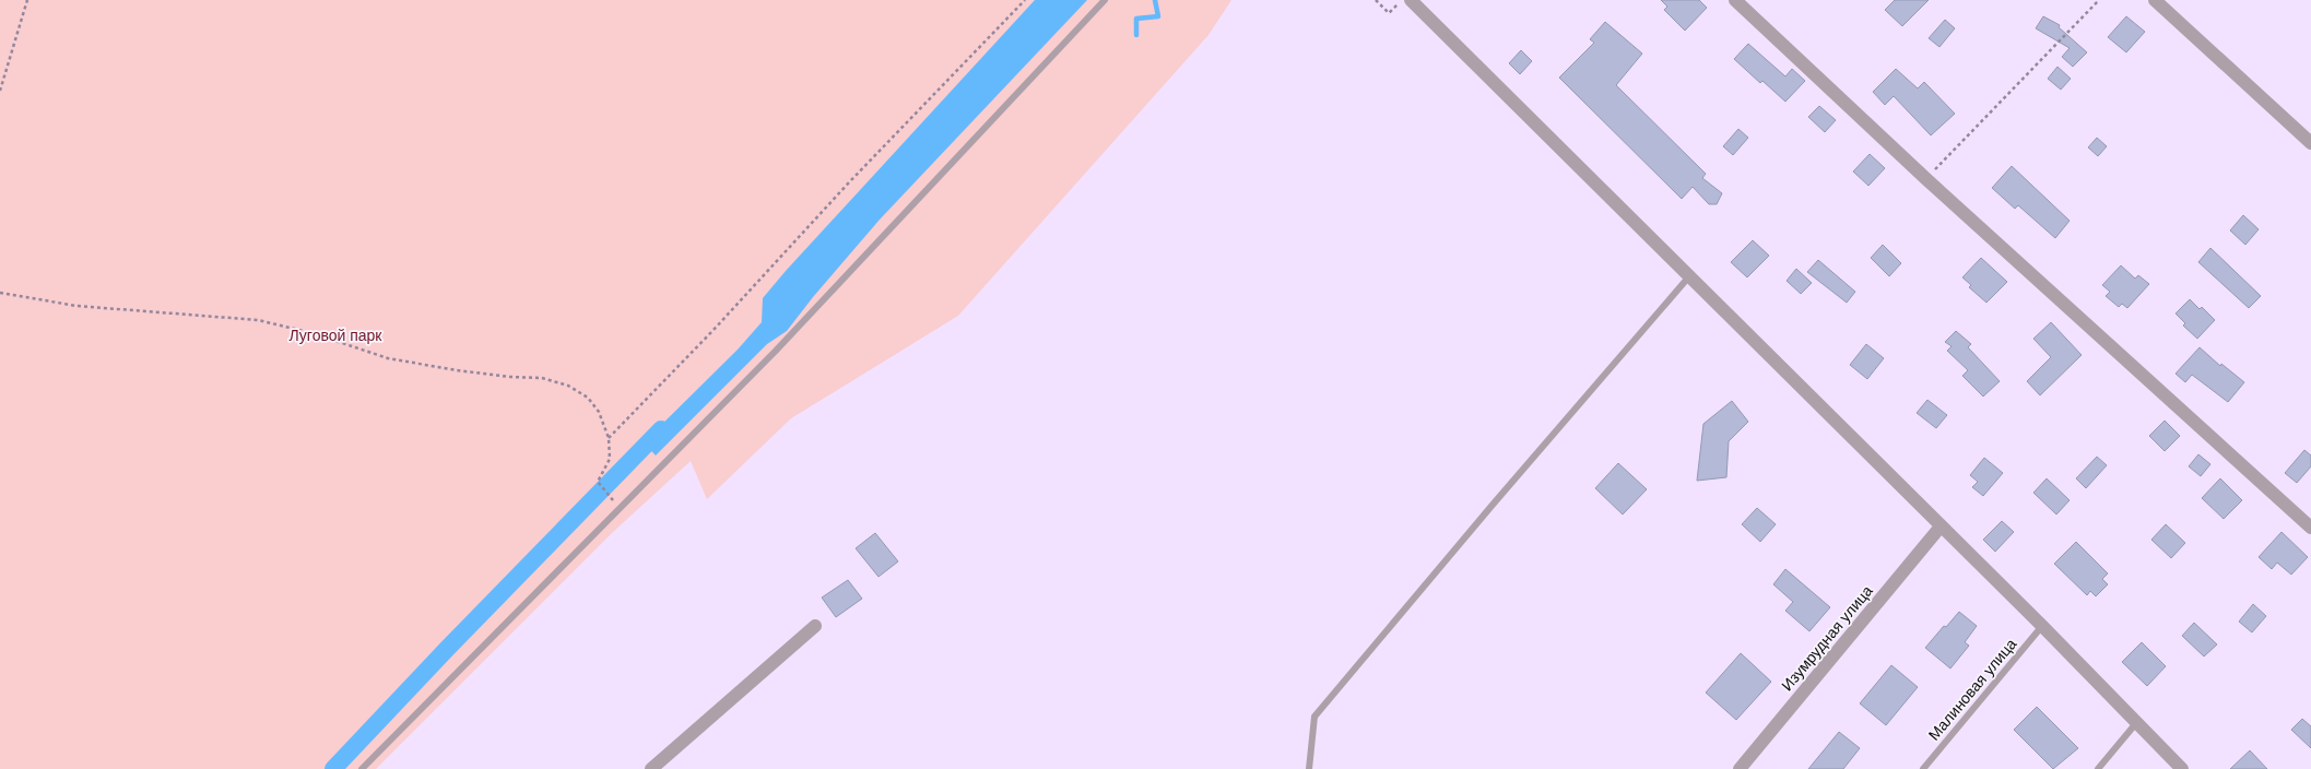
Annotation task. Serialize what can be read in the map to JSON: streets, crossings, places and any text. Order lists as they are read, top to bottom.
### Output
{
  "streets": {
    "street": ["Изумрудная улица"],
    "lane": ["Малиновая улица"]
  },
  "parks": ["Луговой парк"]
}
